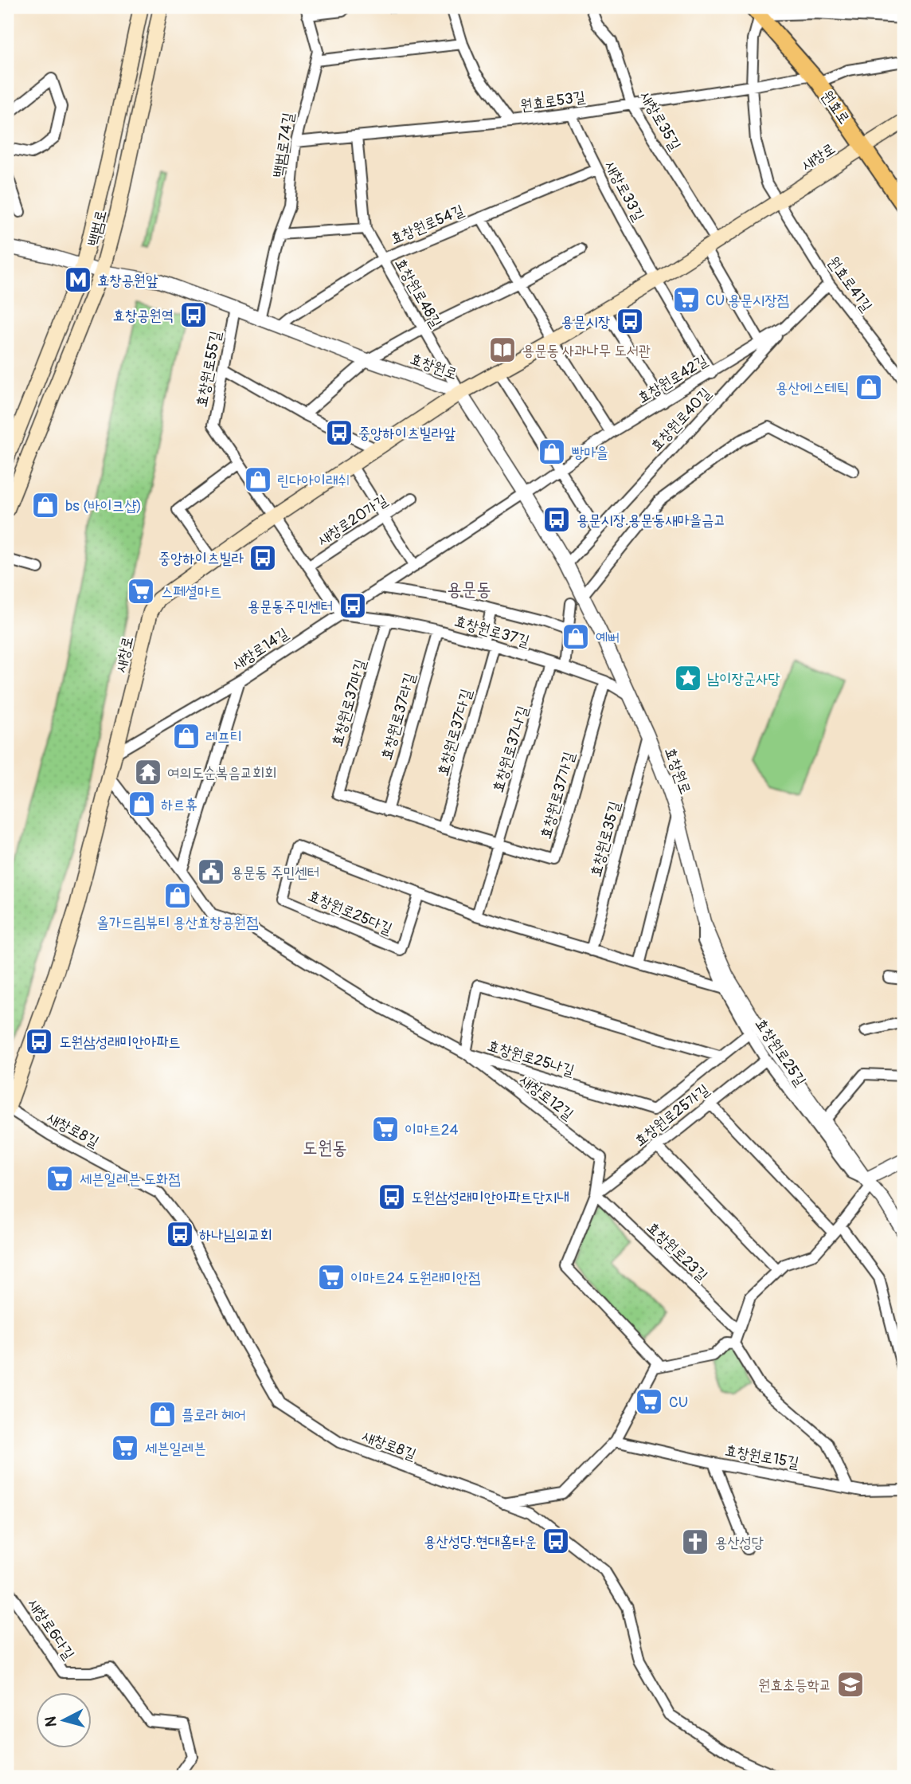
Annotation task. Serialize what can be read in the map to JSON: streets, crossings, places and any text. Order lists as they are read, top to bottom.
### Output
{
  "streets": {
    "main road": ["원효로", "새창로", "백범로"],
    "street": [
      "원효로53길",
      "새창로35길",
      "백범로74길",
      "새창로33길",
      "효창원로54길",
      "원효로41길",
      "효창원로48길",
      "효창원로",
      "효창원로55길",
      "효창원로42길",
      "효창원로40길",
      "새창로20가길",
      "효창원로37길",
      "새창로14길",
      "효창원로37마길",
      "효창원로37라길",
      "효창원로37다길",
      "효창원로37나길",
      "효창원로37가길",
      "효창원로35길",
      "효창원로25다길",
      "효창원로25길",
      "효창원로25나길",
      "새창로12길",
      "효창원로25가길",
      "새창로8길",
      "효창원로23길",
      "효창원로15길",
      "새창로6다길"
    ]
  },
  "crossings": [
    ["원효로53길", "원효로"],
    ["원효로53길", "새창로35길"],
    ["원효로53길", "백범로74길"],
    ["원효로53길", "새창로33길"],
    ["원효로53길", "효창원로48길"],
    ["원효로", "새창로"],
    ["새창로35길", "새창로"],
    ["백범로74길", "효창원로"],
    ["새창로", "새창로33길"],
    ["새창로", "원효로41길"],
    ["새창로", "효창원로48길"],
    ["새창로", "효창원로"],
    ["새창로", "효창원로55길"],
    ["새창로", "새창로14길"],
    ["새창로", "새창로12길"],
    ["새창로", "새창로8길"],
    ["새창로33길", "효창원로54길"],
    ["효창원로54길", "효창원로48길"],
    ["효창원로54길", "효창원로"],
    ["백범로", "효창원로"],
    ["원효로41길", "효창원로42길"],
    ["효창원로48길", "효창원로"],
    ["효창원로", "효창원로55길"],
    ["효창원로", "효창원로42길"],
    ["효창원로", "효창원로40길"],
    ["효창원로", "효창원로37길"],
    ["효창원로", "새창로14길"],
    ["효창원로", "효창원로35길"],
    ["효창원로", "효창원로25다길"],
    ["효창원로", "효창원로25길"],
    ["효창원로55길", "새창로20가길"],
    ["효창원로55길", "효창원로37길"],
    ["효창원로55길", "새창로14길"],
    ["효창원로42길", "효창원로40길"],
    ["효창원로42길", "새창로14길"],
    ["효창원로37길", "새창로14길"],
    ["효창원로37길", "효창원로37마길"],
    ["효창원로37길", "효창원로37라길"],
    ["효창원로37길", "효창원로37다길"],
    ["효창원로37길", "효창원로37나길"],
    ["효창원로37길", "효창원로37가길"],
    ["효창원로37마길", "효창원로37라길"],
    ["효창원로37나길", "효창원로37가길"],
    ["효창원로37나길", "효창원로25다길"],
    ["효창원로35길", "효창원로25다길"],
    ["효창원로25다길", "효창원로25길"],
    ["효창원로25길", "효창원로25나길"],
    ["효창원로25길", "효창원로25가길"],
    ["효창원로25나길", "새창로12길"],
    ["새창로12길", "효창원로25가길"],
    ["새창로12길", "효창원로23길"],
    ["효창원로25가길", "효창원로23길"]
  ],
  "districts": ["용문동", "도원동"],
  "places": {
    "metro station": ["효창공원앞"],
    "supermarket": [
      "CU 용문시장점",
      "스페셜마트",
      "이마트24",
      "세븐일레븐 도화점",
      "이마트24 도원래미안점",
      "CU",
      "세븐일레븐"
    ],
    "bus stop": [
      "효창공원역",
      "용문시장",
      "중앙하이츠빌라앞",
      "용문시장.용문동새마을금고",
      "중앙하이츠빌라",
      "용문동주민센터",
      "도원삼성래미안아파트",
      "도원삼성래미안아파트단지내",
      "하나님의교회",
      "용산성당.현대홈타운"
    ],
    "library": ["용문동 사과나무 도서관"],
    "shop": [
      "용산에스테틱",
      "빵마을",
      "린다아이래쉬",
      "bs (바이크샵)",
      "예뻐",
      "레프티",
      "하르휴",
      "올가드림뷰티 용산효창공원점",
      "플로라 헤어"
    ],
    "place": ["남이장군사당"],
    "temple": ["여의도순복음교회회"],
    "public building": ["용문동 주민센터"],
    "church": ["용산성당"],
    "school or university": ["원효초등학교"]
  },
  "north": "left"
}
